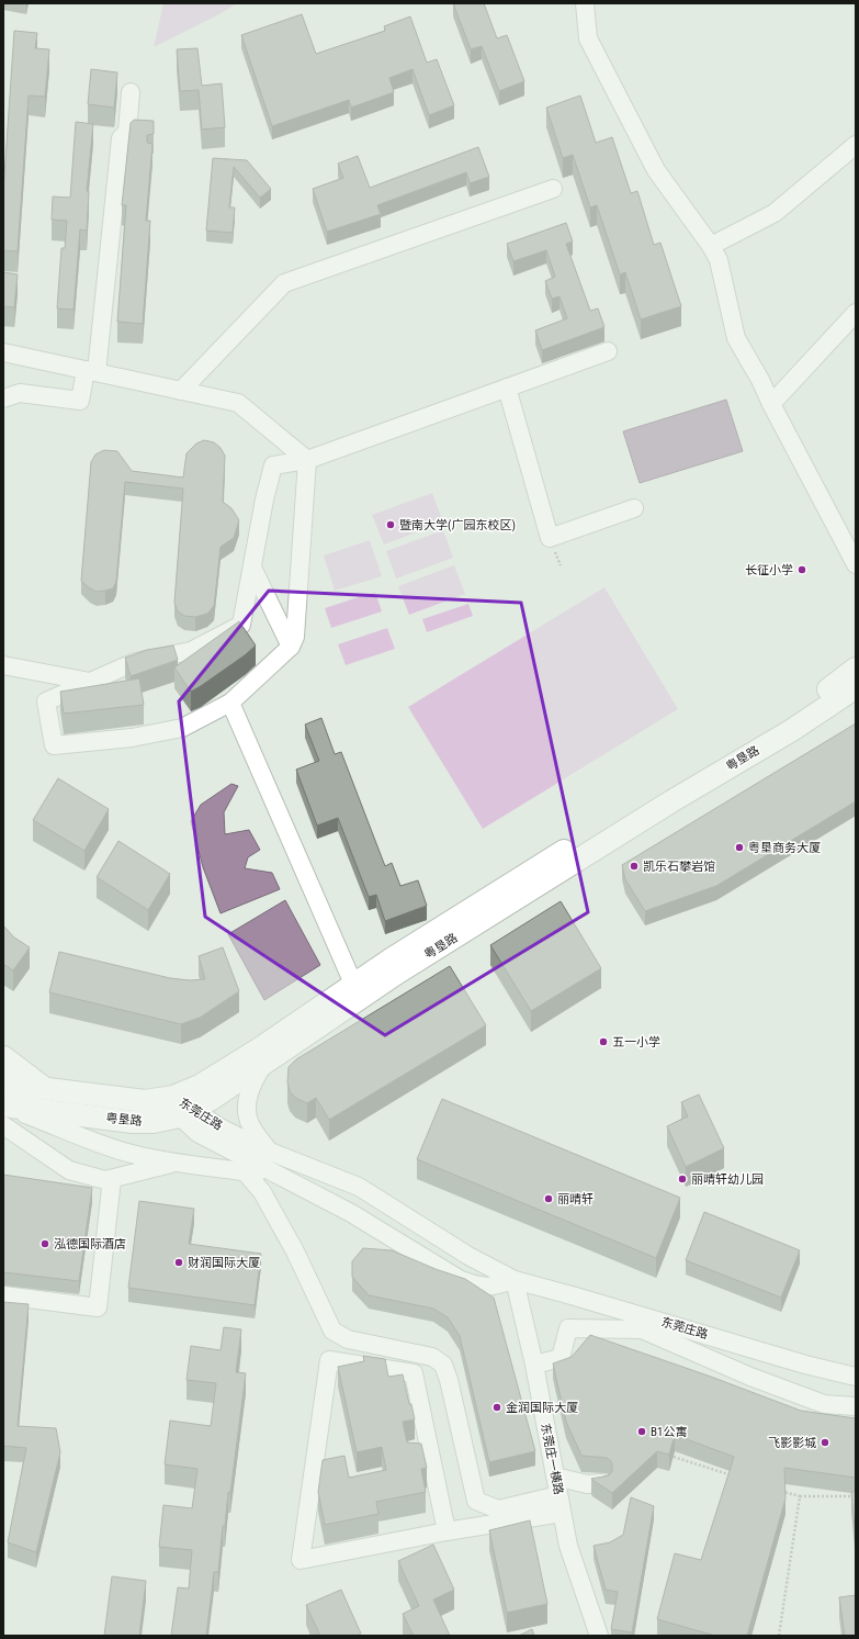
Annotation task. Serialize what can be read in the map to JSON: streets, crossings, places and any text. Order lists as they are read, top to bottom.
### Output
{
  "streets": {
    "main road": ["粤垦路"],
    "street": ["东莞庄路", "东莞庄一横路"]
  },
  "crossings": [
    ["粤垦路", "东莞庄路"],
    ["东莞庄路", "东莞庄一横路"]
  ],
  "places": [
    "暨南大学(广园东校区)",
    "长征小学",
    "粤垦商务大厦",
    "凯乐石攀岩馆",
    "五一小学",
    "丽晴轩幼儿园",
    "丽晴轩",
    "泓德国际酒店",
    "财润国际大厦",
    "金润国际大厦",
    "B1公寓",
    "飞影影城"
  ]
}
